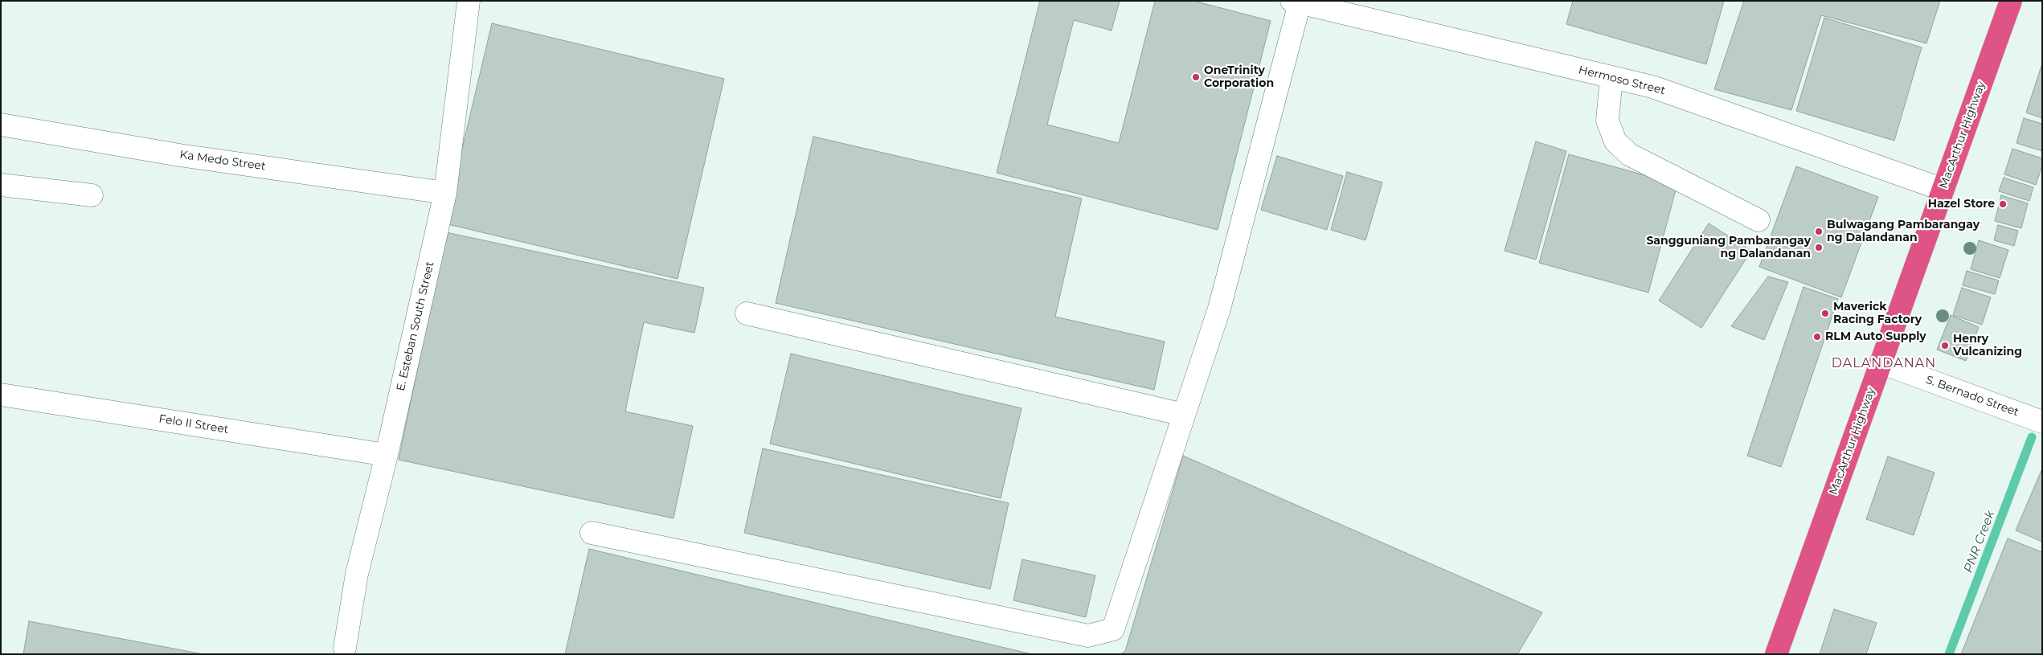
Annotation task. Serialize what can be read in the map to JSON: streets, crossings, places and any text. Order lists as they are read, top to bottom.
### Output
{
  "streets": {
    "highway": ["MacArthur Highway"],
    "street": [
      "Hermoso Street",
      "Ka Medo Street",
      "E. Esteban South Street",
      "S. Bernado Street",
      "Felo II Street"
    ]
  },
  "crossings": [
    ["Hermoso Street", "MacArthur Highway"],
    ["MacArthur Highway", "S. Bernado Street"],
    ["Ka Medo Street", "E. Esteban South Street"],
    ["E. Esteban South Street", "Felo II Street"]
  ],
  "districts": ["DALANDANAN"],
  "water": ["PNR Creek"],
  "places": [
    "OneTrinity Corporation",
    "Hazel Store",
    "Bulwagang Pambarangay ng Dalandanan",
    "Sangguniang Pambarangay ng Dalandanan",
    "Maverick Racing Factory",
    "RLM Auto Supply",
    "Henry Vulcanizing"
  ]
}
